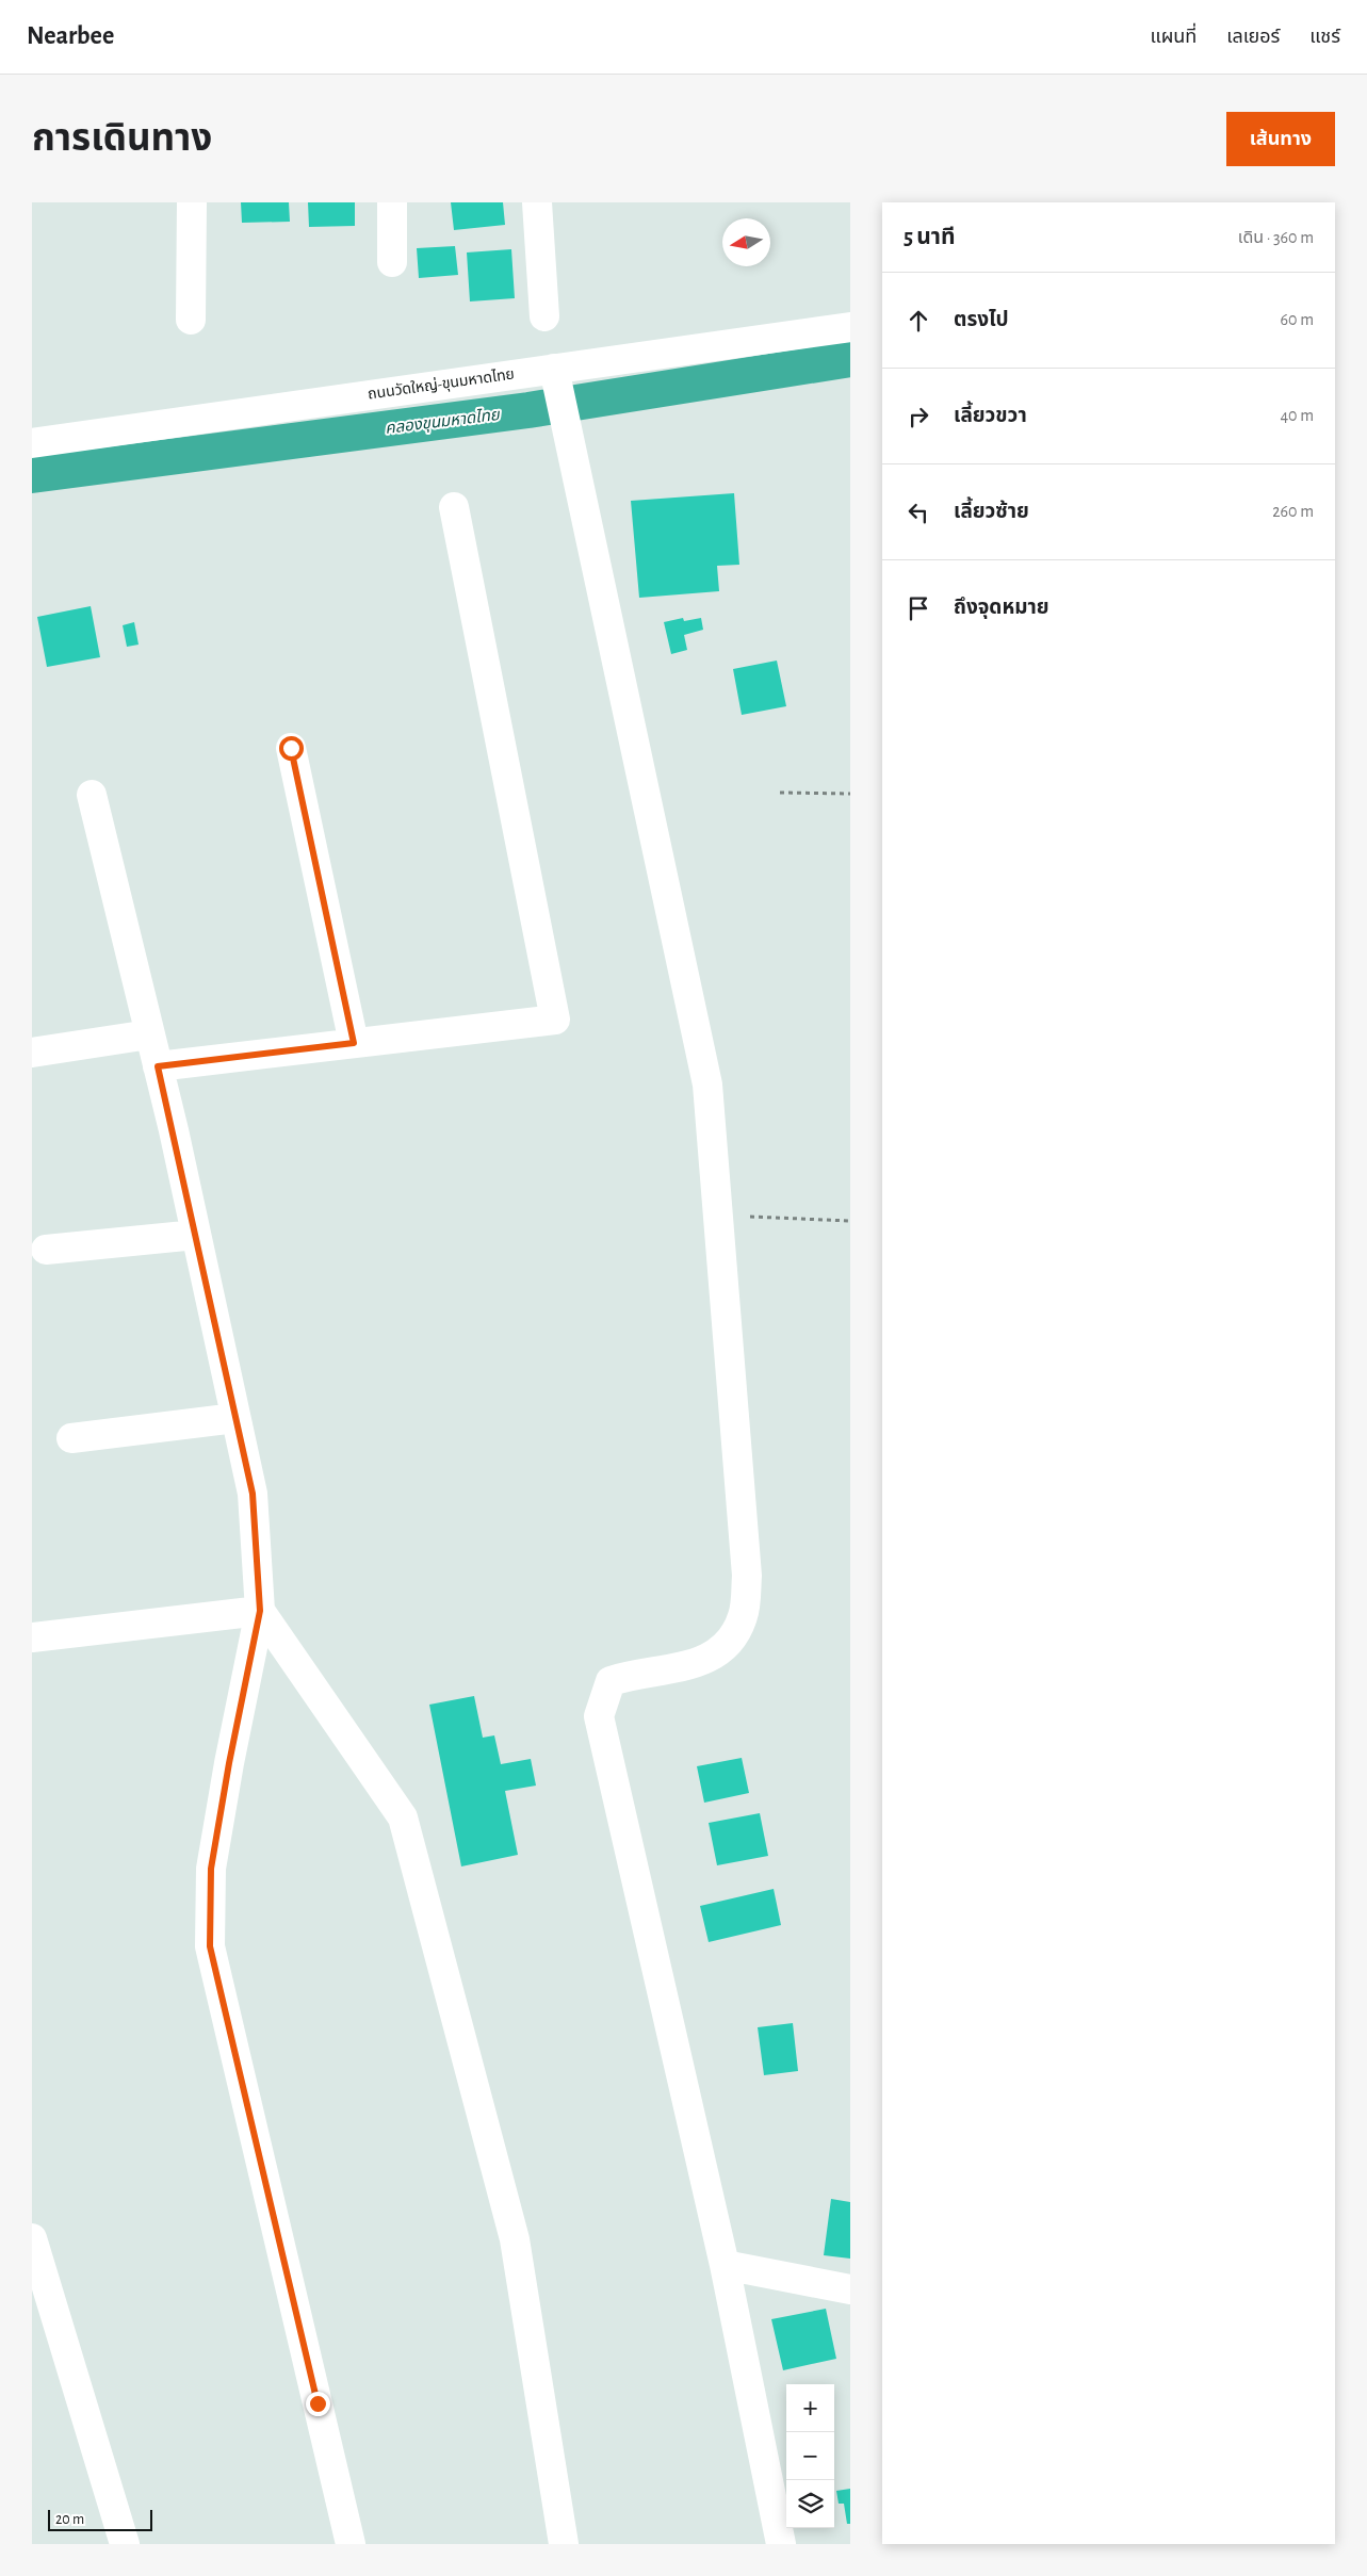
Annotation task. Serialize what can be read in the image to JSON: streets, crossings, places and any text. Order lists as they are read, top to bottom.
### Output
{
  "streets": {
    "street": ["ถนนวัดใหญ่-ขุนมหาดไทย"]
  },
  "water": ["คลองขุนมหาดไทย"],
  "scale_bar": "20 m",
  "north": "left",
  "page": {
    "header": "Nearbee",
    "nav": ["แผนที่", "เลเยอร์", "แชร์"],
    "title": "การเดินทาง",
    "buttons": "เส้นทาง",
    "heading": ["5 นาที", "เดิน · 360 m"],
    "list": [
      ["ตรงไป", "60 m"],
      ["เลี้ยวขวา", "40 m"],
      ["เลี้ยวซ้าย", "260 m"],
      "ถึงจุดหมาย"
    ],
    "map_buttons": ["+", "−"],
    "scale": "20 m"
  }
}
